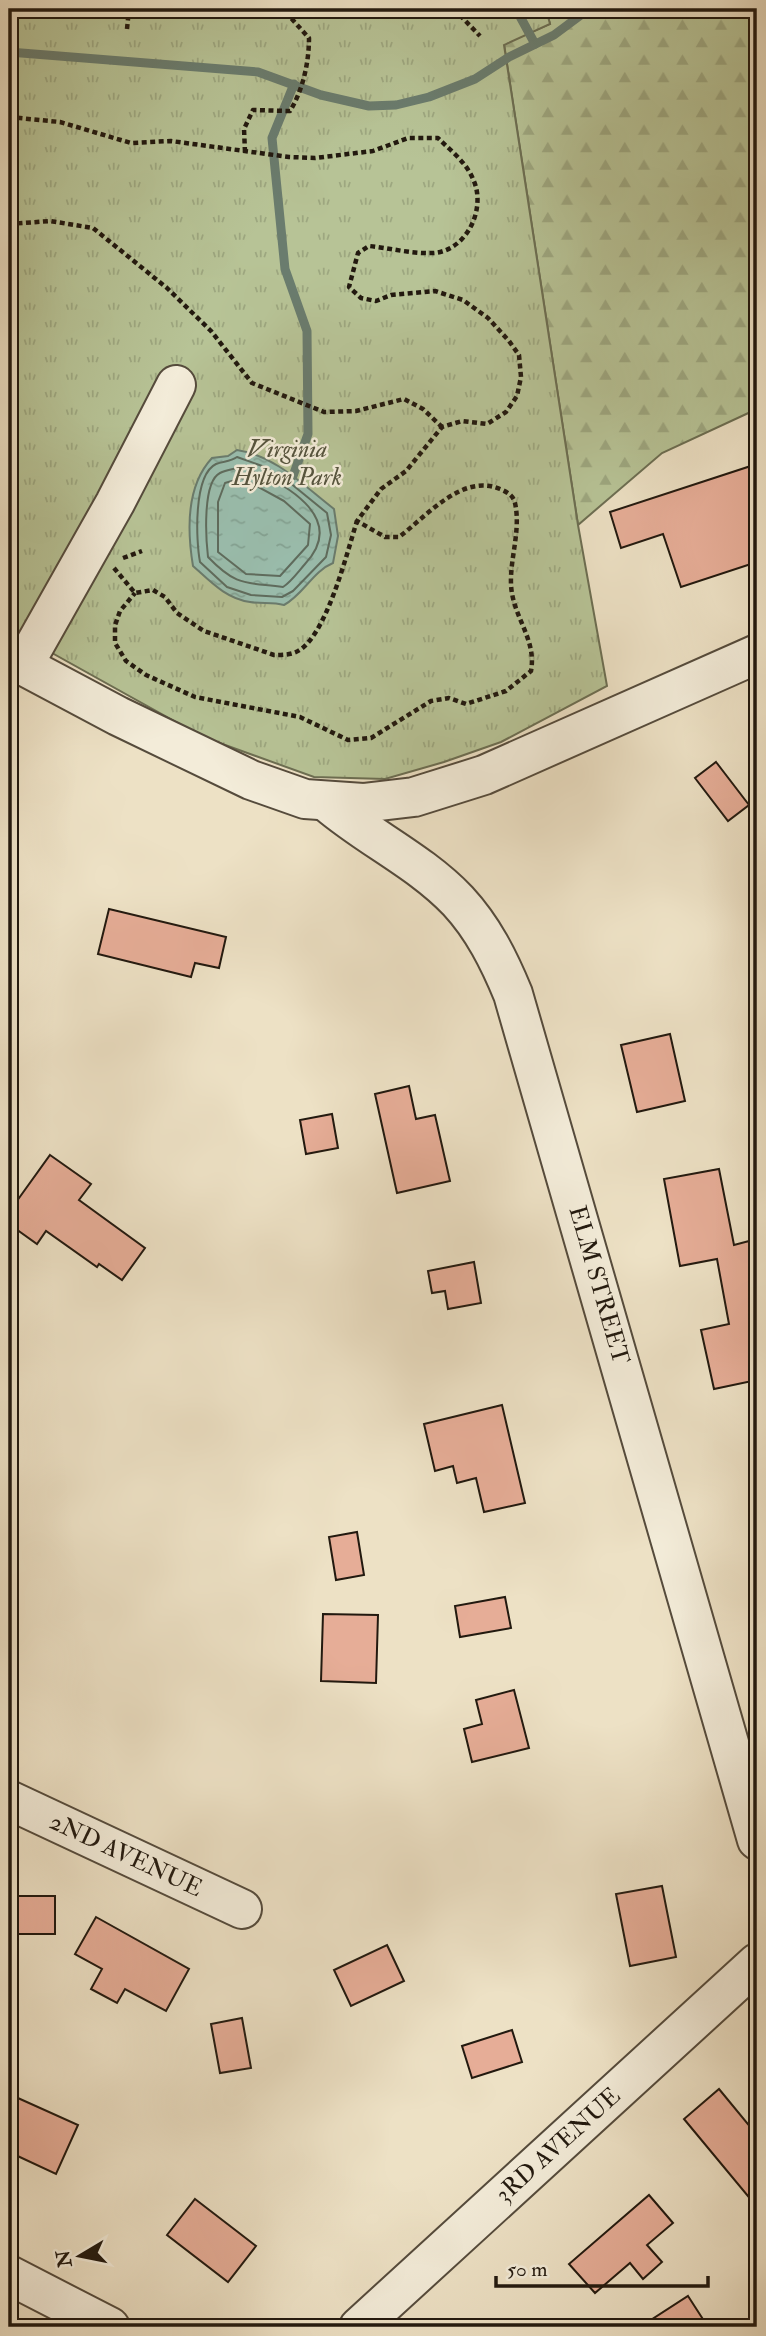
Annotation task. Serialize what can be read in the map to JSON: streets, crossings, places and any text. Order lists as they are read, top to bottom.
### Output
{
  "streets": {
    "street": ["ELM STREET", "2ND AVENUE", "3RD AVENUE"]
  },
  "parks": ["Virginia Hylton Park"],
  "scale_bar": "50 m",
  "north": "left"
}
